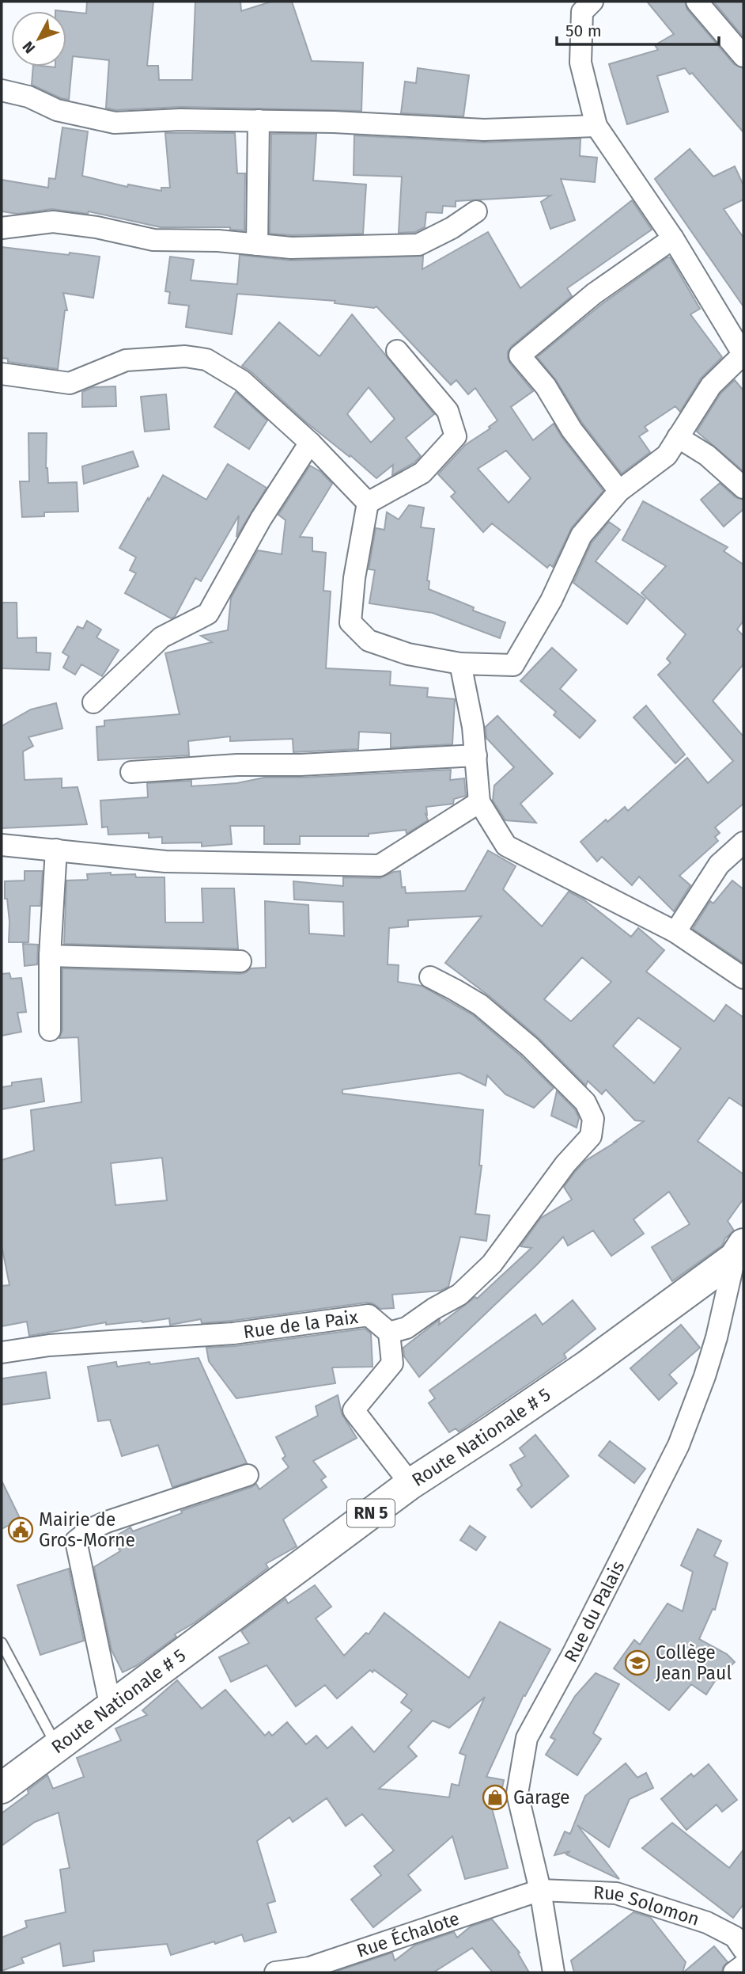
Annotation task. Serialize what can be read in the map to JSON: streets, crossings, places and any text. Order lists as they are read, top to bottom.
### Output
{
  "streets": {
    "main road": ["Route Nationale # 5", "RN 5"],
    "street": [
      "Rue de la Paix",
      "Rue du Palais",
      "Rue Solomon",
      "Rue Échalote"
    ]
  },
  "crossings": [
    ["Route Nationale # 5", "Rue du Palais"],
    ["Rue du Palais", "Rue Solomon"],
    ["Rue du Palais", "Rue Échalote"],
    ["Rue Solomon", "Rue Échalote"]
  ],
  "places": {
    "public building": ["Mairie de Gros-Morne"],
    "school or university": ["Collège Jean Paul"],
    "shop": ["Garage"]
  },
  "scale_bar": "50 m",
  "north": "bottom left"
}
